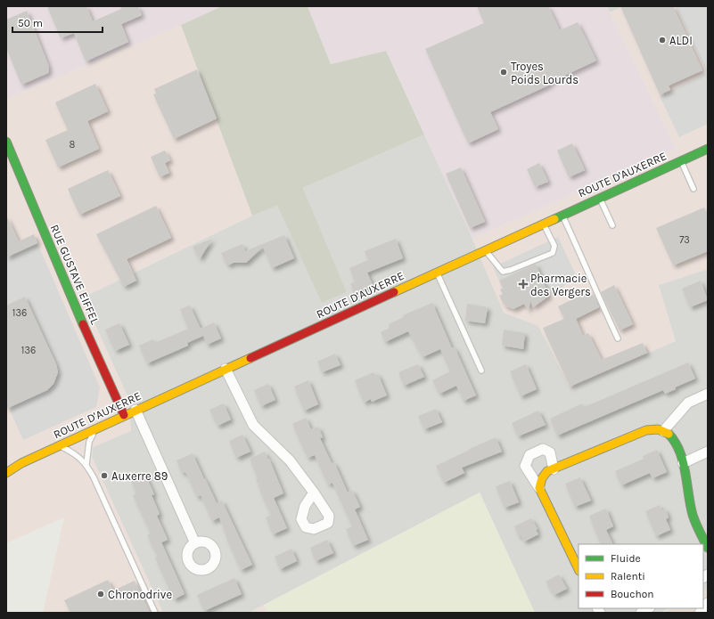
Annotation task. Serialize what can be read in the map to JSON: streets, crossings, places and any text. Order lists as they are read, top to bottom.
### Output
{
  "streets": {
    "main road": ["ROUTE D'AUXERRE", "RUE GUSTAVE EIFFEL"]
  },
  "crossings": [
    ["ROUTE D'AUXERRE", "RUE GUSTAVE EIFFEL"]
  ],
  "places": {
    "other": [
      "ALDI",
      "Troyes Poids Lourds",
      "Auxerre 89",
      "Chronodrive"
    ],
    "health": ["Pharmacie des Vergers"]
  },
  "house_numbers": [
    "8",
    "73",
    "136",
    "136"
  ],
  "legend": ["Fluide", "Ralenti", "Bouchon"],
  "scale_bar": "50 m"
}
